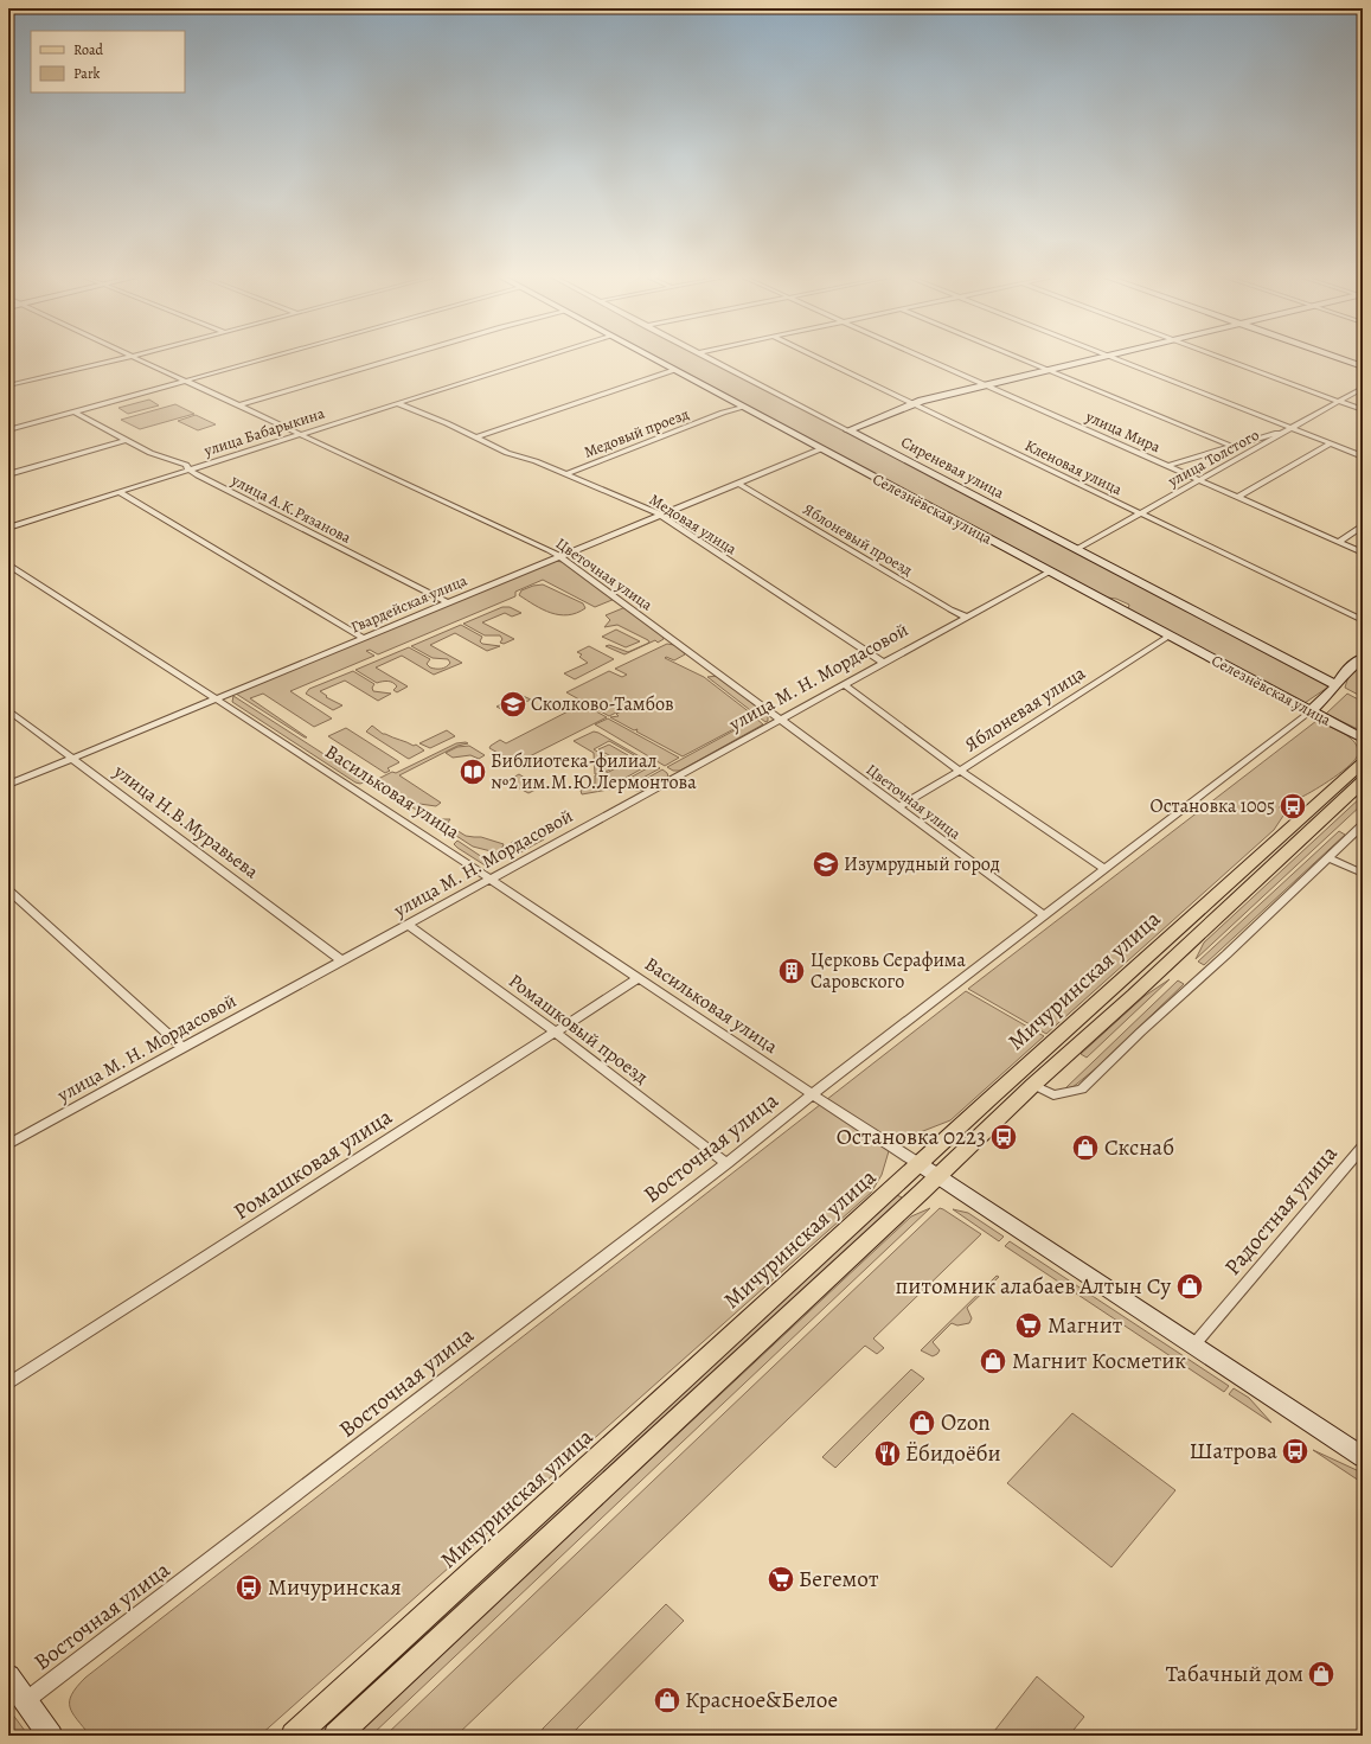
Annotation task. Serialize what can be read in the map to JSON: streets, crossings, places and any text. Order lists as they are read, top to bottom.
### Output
{
  "streets": {
    "main road": ["Мичуринская улица"],
    "street": [
      "улица Бабарыкина",
      "улица Мира",
      "Медовый проезд",
      "улица Толстого",
      "Сиреневая улица",
      "Кленовая улица",
      "улица А.К.Рязанова",
      "Селезнёвская улица",
      "Медовая улица",
      "Яблоневый проезд",
      "Цветочная улица",
      "Гвардейская улица",
      "улица М. Н. Мордасовой",
      "Яблоневая улица",
      "Васильковая улица",
      "улица Н.В.Муравьева",
      "Ромашковый проезд",
      "Восточная улица",
      "Ромашковая улица",
      "Радостная улица"
    ]
  },
  "crossings": [
    ["улица Бабарыкина", "улица А.К.Рязанова"],
    ["улица Бабарыкина", "Медовая улица"],
    ["улица Бабарыкина", "Цветочная улица"],
    ["улица Мира", "улица Толстого"],
    ["Медовый проезд", "Селезнёвская улица"],
    ["Медовый проезд", "Медовая улица"],
    ["улица Толстого", "Сиреневая улица"],
    ["улица Толстого", "Кленовая улица"],
    ["улица А.К.Рязанова", "Гвардейская улица"],
    ["Селезнёвская улица", "Гвардейская улица"],
    ["Селезнёвская улица", "улица М. Н. Мордасовой"],
    ["Селезнёвская улица", "Яблоневая улица"],
    ["Селезнёвская улица", "Восточная улица"],
    ["Медовая улица", "Гвардейская улица"],
    ["Медовая улица", "улица М. Н. Мордасовой"],
    ["Яблоневый проезд", "Гвардейская улица"],
    ["Яблоневый проезд", "улица М. Н. Мордасовой"],
    ["Цветочная улица", "Гвардейская улица"],
    ["Цветочная улица", "улица М. Н. Мордасовой"],
    ["Цветочная улица", "Яблоневая улица"],
    ["Цветочная улица", "Восточная улица"],
    ["Гвардейская улица", "Васильковая улица"],
    ["Гвардейская улица", "улица Н.В.Муравьева"],
    ["улица М. Н. Мордасовой", "Васильковая улица"],
    ["улица М. Н. Мордасовой", "улица Н.В.Муравьева"],
    ["улица М. Н. Мордасовой", "Ромашковый проезд"],
    ["Васильковая улица", "Мичуринская улица"],
    ["Васильковая улица", "Восточная улица"],
    ["Васильковая улица", "Ромашковая улица"],
    ["Ромашковый проезд", "Восточная улица"],
    ["Ромашковый проезд", "Ромашковая улица"]
  ],
  "places": {
    "school or university": ["Сколково-Тамбов", "Изумрудный город"],
    "library": ["Библиотека-филиал №2 им.М.Ю.Лермонтова"],
    "bus stop": [
      "Остановка 1005",
      "Остановка 0223",
      "Шатрова",
      "Мичуринская"
    ],
    "building": ["Церковь Серафима Саровского"],
    "shop": [
      "Скснаб",
      "питомник алабаев Алтын Су",
      "Магнит Косметик",
      "Ozon",
      "Табачный дом",
      "Красное&Белое"
    ],
    "supermarket": ["Магнит", "Бегемот"],
    "restaurant": ["Ёбидоёби"]
  },
  "legend": ["Road", "Park"]
}
